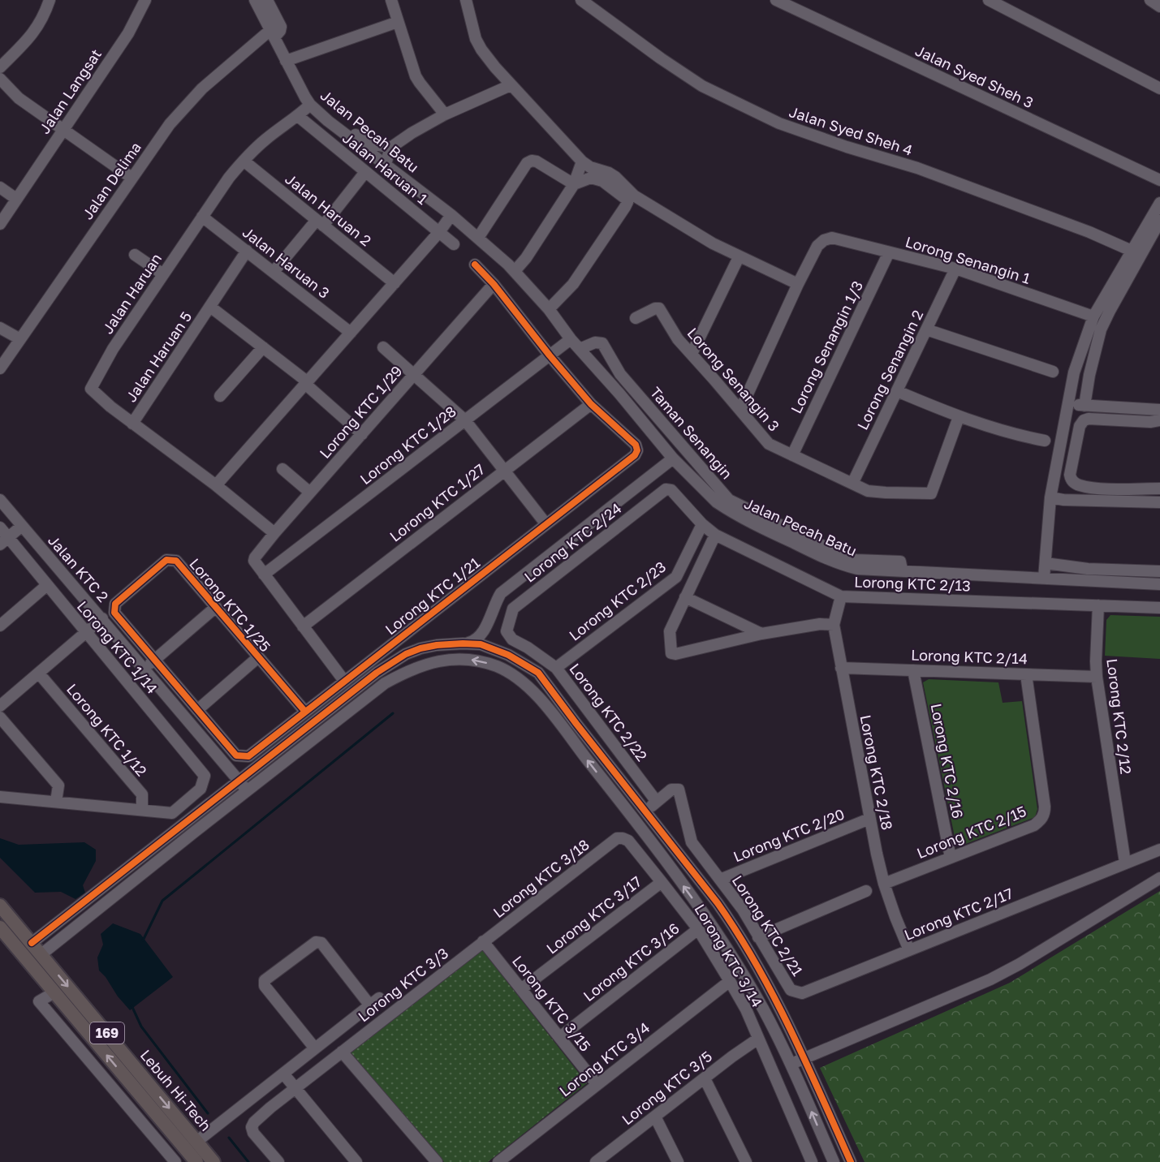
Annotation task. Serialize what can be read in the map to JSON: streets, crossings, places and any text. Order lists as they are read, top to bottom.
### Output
{
  "streets": {
    "main road": ["169", "Lebuh Hi-Tech"],
    "street": [
      "Jalan Syed Sheh 3",
      "Jalan Langsat",
      "Jalan Pecah Batu",
      "Jalan Syed Sheh 4",
      "Jalan Haruan 1",
      "Jalan Delima",
      "Jalan Haruan 2",
      "Lorong Senangin 1",
      "Jalan Haruan 3",
      "Jalan Haruan",
      "Lorong Senangin 1/3",
      "Jalan Haruan 5",
      "Lorong Senangin 2",
      "Lorong Senangin 3",
      "Lorong KTC 1/29",
      "Taman Senangin",
      "Lorong KTC 1/28",
      "Lorong KTC 1/27",
      "Lorong KTC 2/24",
      "Jalan KTC 2",
      "Lorong KTC 2/13",
      "Lorong KTC 1/21",
      "Lorong KTC 2/23",
      "Lorong KTC 1/25",
      "Lorong KTC 1/14",
      "Lorong KTC 2/14",
      "Lorong KTC 2/22",
      "Lorong KTC 2/12",
      "Lorong KTC 1/12",
      "Lorong KTC 2/16",
      "Lorong KTC 2/18",
      "Lorong KTC 2/15",
      "Lorong KTC 2/20",
      "Lorong KTC 3/18",
      "Lorong KTC 2/17",
      "Lorong KTC 3/17",
      "Lorong KTC 2/21",
      "Lorong KTC 3/14",
      "Lorong KTC 3/16",
      "Lorong KTC 3/3",
      "Lorong KTC 3/15",
      "Lorong KTC 3/4",
      "Lorong KTC 3/5"
    ]
  },
  "crossings": [
    ["Jalan Pecah Batu", "Jalan Delima"],
    ["Jalan Pecah Batu", "Jalan Haruan"],
    ["Jalan Pecah Batu", "Taman Senangin"],
    ["Jalan Pecah Batu", "Lorong KTC 1/28"],
    ["Jalan Haruan 1", "Jalan Haruan"],
    ["Jalan Haruan 2", "Jalan Haruan"],
    ["Lorong Senangin 1", "Lorong Senangin 1/3"],
    ["Lorong Senangin 1", "Lorong Senangin 2"],
    ["Jalan Haruan 3", "Jalan Haruan"],
    ["Jalan Haruan 3", "Jalan Haruan 5"],
    ["Jalan Haruan", "Jalan Haruan 5"],
    ["Jalan Haruan", "Lorong KTC 1/29"],
    ["Lorong Senangin 1/3", "Lorong Senangin 3"],
    ["Jalan Haruan 5", "Lorong KTC 1/29"],
    ["Lorong Senangin 2", "Lorong Senangin 3"],
    ["Lorong KTC 1/29", "Lorong KTC 1/28"],
    ["Lorong KTC 1/29", "Lorong KTC 1/21"],
    ["Lorong KTC 1/28", "Lorong KTC 1/21"],
    ["Lorong KTC 1/27", "Lorong KTC 1/21"],
    ["Lorong KTC 2/24", "Lorong KTC 2/13"],
    ["Lorong KTC 2/24", "Lorong KTC 2/22"],
    ["Lorong KTC 2/13", "Lorong KTC 2/23"],
    ["Lorong KTC 2/13", "Lorong KTC 2/12"],
    ["Lorong KTC 2/13", "Lorong KTC 2/18"],
    ["Lorong KTC 1/21", "Lorong KTC 1/25"],
    ["Lorong KTC 2/23", "Lorong KTC 2/22"],
    ["Lorong KTC 1/14", "Lorong KTC 1/12"],
    ["Lorong KTC 2/14", "Lorong KTC 2/12"],
    ["Lorong KTC 2/14", "Lorong KTC 2/16"],
    ["Lorong KTC 2/14", "Lorong KTC 2/18"],
    ["Lorong KTC 2/14", "Lorong KTC 2/15"],
    ["Lorong KTC 2/22", "Lorong KTC 2/21"],
    ["Lorong KTC 2/12", "Lorong KTC 2/17"],
    ["Lorong KTC 2/16", "Lorong KTC 2/15"],
    ["Lorong KTC 2/18", "Lorong KTC 2/15"],
    ["Lorong KTC 2/18", "Lorong KTC 2/20"],
    ["Lorong KTC 2/18", "Lorong KTC 2/17"],
    ["Lorong KTC 2/20", "Lorong KTC 2/21"],
    ["Lorong KTC 3/18", "Lorong KTC 3/14"],
    ["Lorong KTC 3/18", "Lorong KTC 3/3"],
    ["Lorong KTC 3/18", "Lorong KTC 3/15"],
    ["Lorong KTC 2/17", "Lorong KTC 2/21"],
    ["Lorong KTC 3/17", "Lorong KTC 3/14"],
    ["Lorong KTC 3/17", "Lorong KTC 3/15"],
    ["Lorong KTC 3/14", "Lorong KTC 3/16"],
    ["Lorong KTC 3/14", "Lorong KTC 3/4"],
    ["Lorong KTC 3/14", "Lorong KTC 3/5"],
    ["Lorong KTC 3/16", "Lorong KTC 3/15"],
    ["Lorong KTC 3/3", "Lorong KTC 3/15"],
    ["Lorong KTC 3/15", "Lorong KTC 3/4"]
  ]
}
